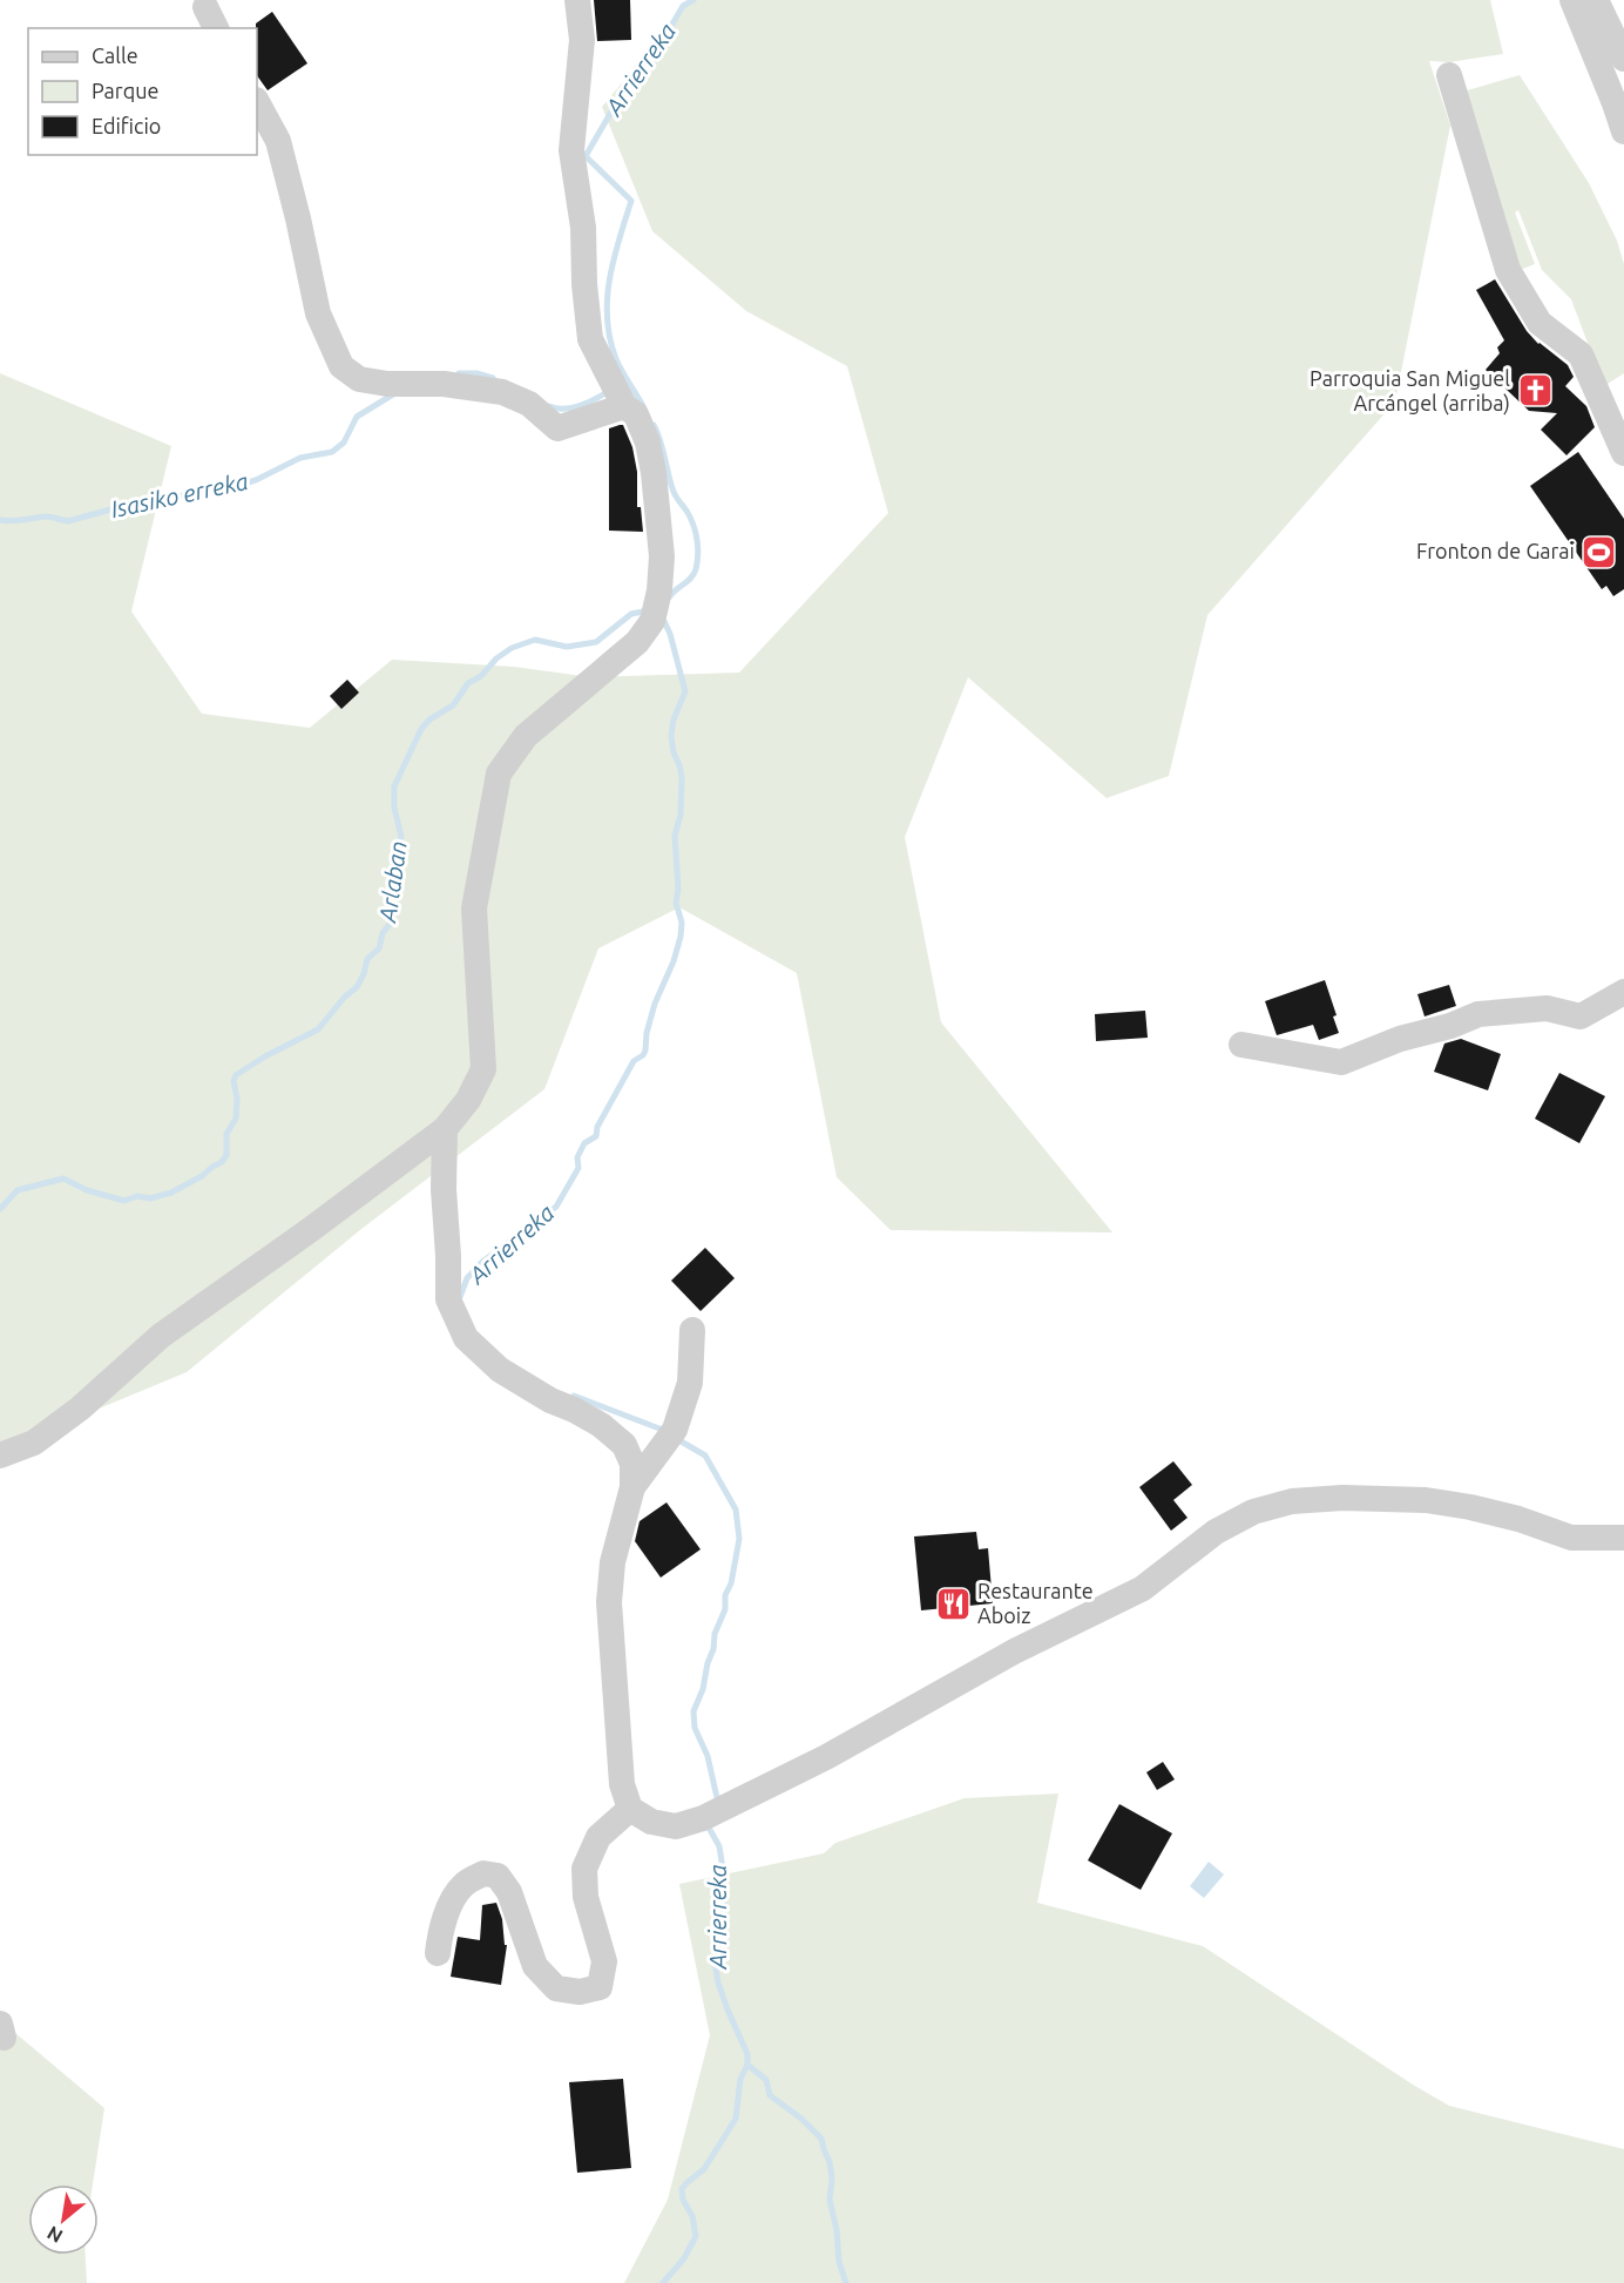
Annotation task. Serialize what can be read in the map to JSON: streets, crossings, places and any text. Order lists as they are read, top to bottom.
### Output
{
  "water": ["Arrierreka", "Isasiko erreka", "Arlaban"],
  "places": {
    "church": ["Parroquia San Miguel Arcángel (arriba)"],
    "sports": ["Fronton de Garai"],
    "restaurant": ["Restaurante Aboiz"]
  },
  "legend": ["Calle", "Parque", "Edificio"],
  "north": "bottom left"
}
